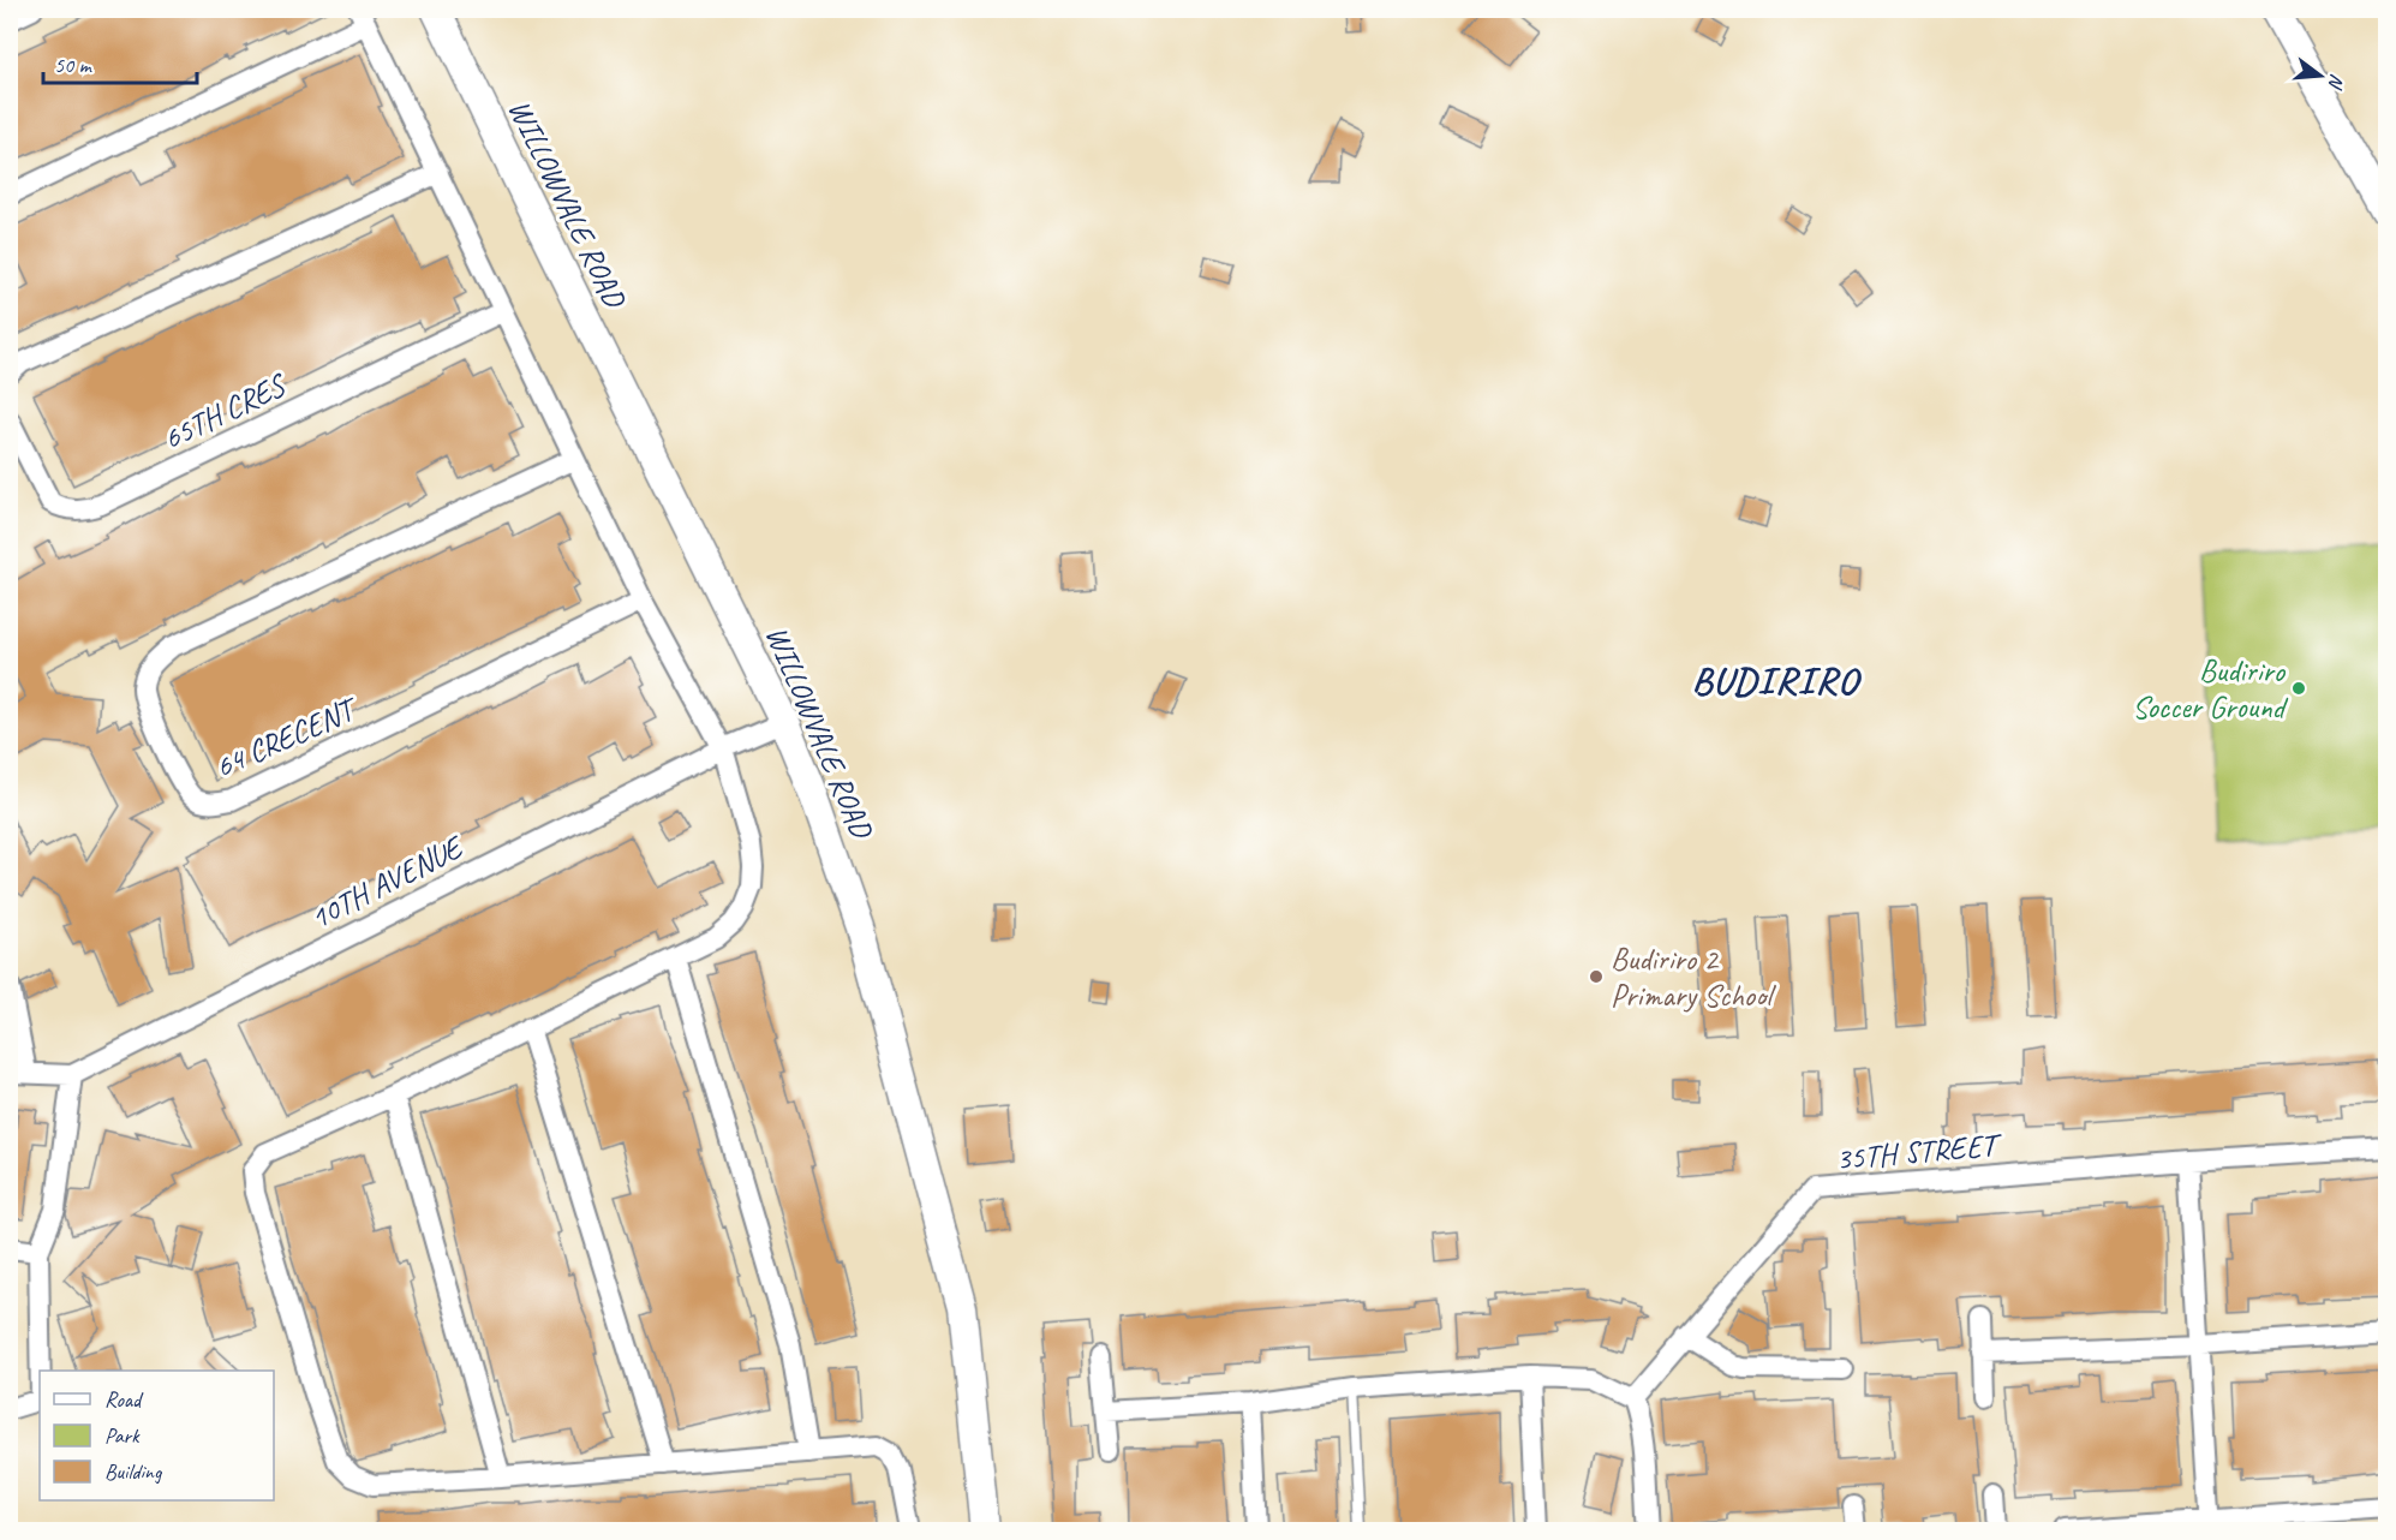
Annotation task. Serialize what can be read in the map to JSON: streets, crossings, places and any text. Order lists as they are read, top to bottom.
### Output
{
  "streets": {
    "street": [
      "WILLOWVALE ROAD",
      "65TH CRES",
      "64 CRECENT",
      "10TH AVENUE",
      "35TH STREET"
    ]
  },
  "crossings": [
    ["WILLOWVALE ROAD", "10TH AVENUE"]
  ],
  "districts": ["BUDIRIRO"],
  "places": ["Budiriro Soccer Ground", "Budiriro 2 Primary School"],
  "legend": ["Road", "Park", "Building"],
  "scale_bar": "50 m",
  "north": "right"
}
